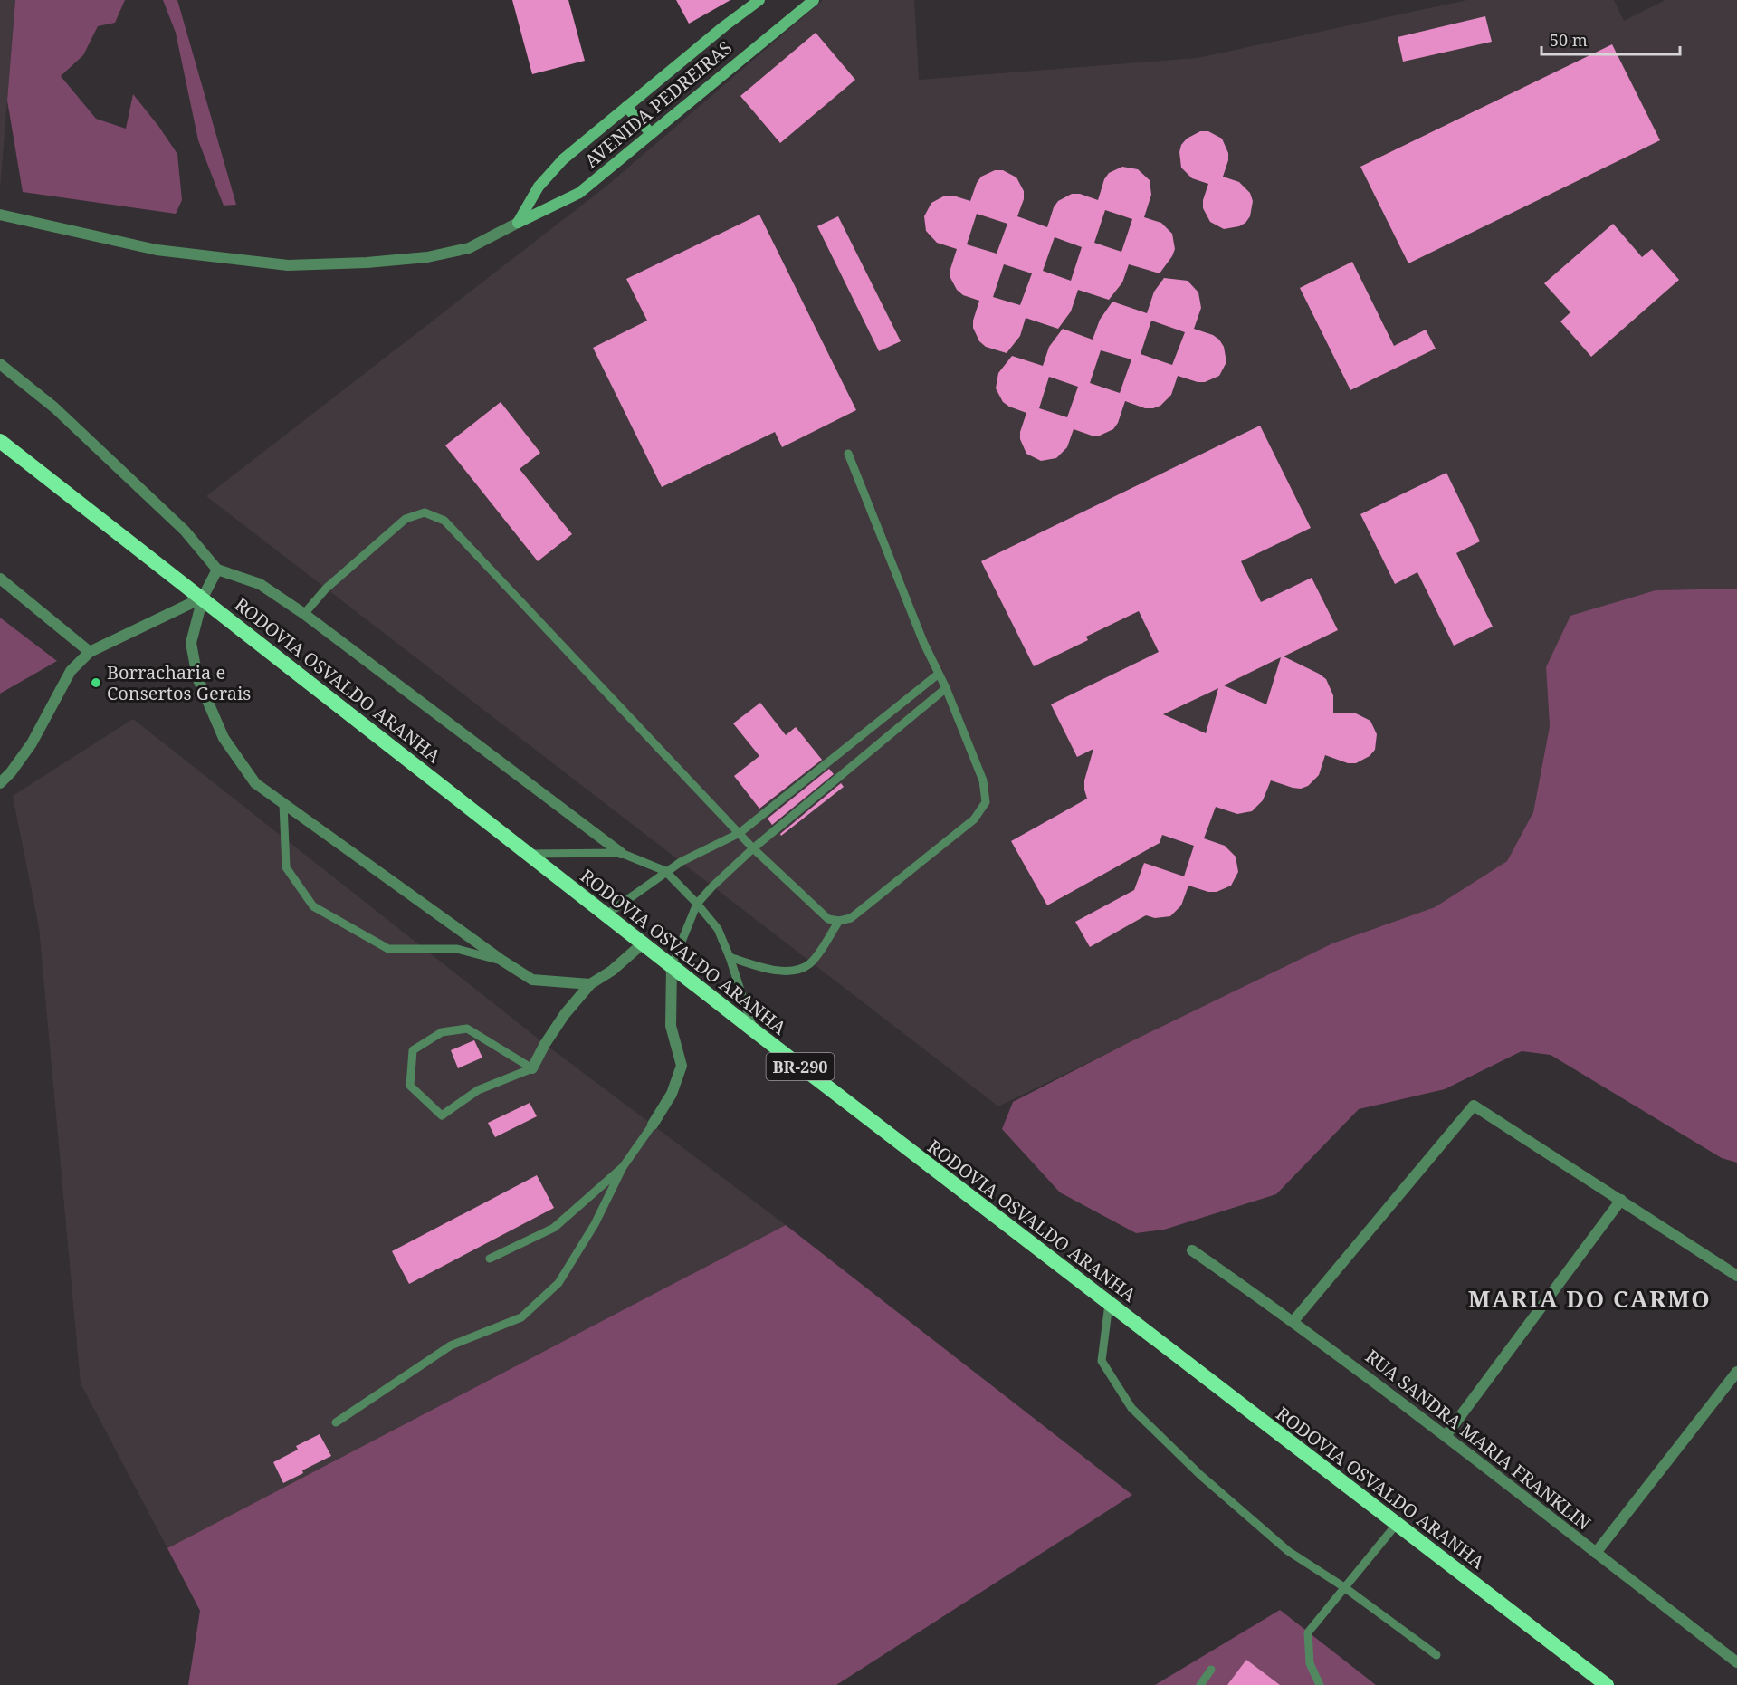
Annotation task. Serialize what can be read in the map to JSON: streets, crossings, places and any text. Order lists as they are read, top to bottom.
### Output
{
  "streets": {
    "highway": ["RODOVIA OSVALDO ARANHA", "BR-290"],
    "main road": ["AVENIDA PEDREIRAS"],
    "street": ["RUA SANDRA MARIA FRANKLIN"]
  },
  "districts": ["MARIA DO CARMO"],
  "places": ["Borracharia e Consertos Gerais"],
  "scale_bar": "50 m"
}
